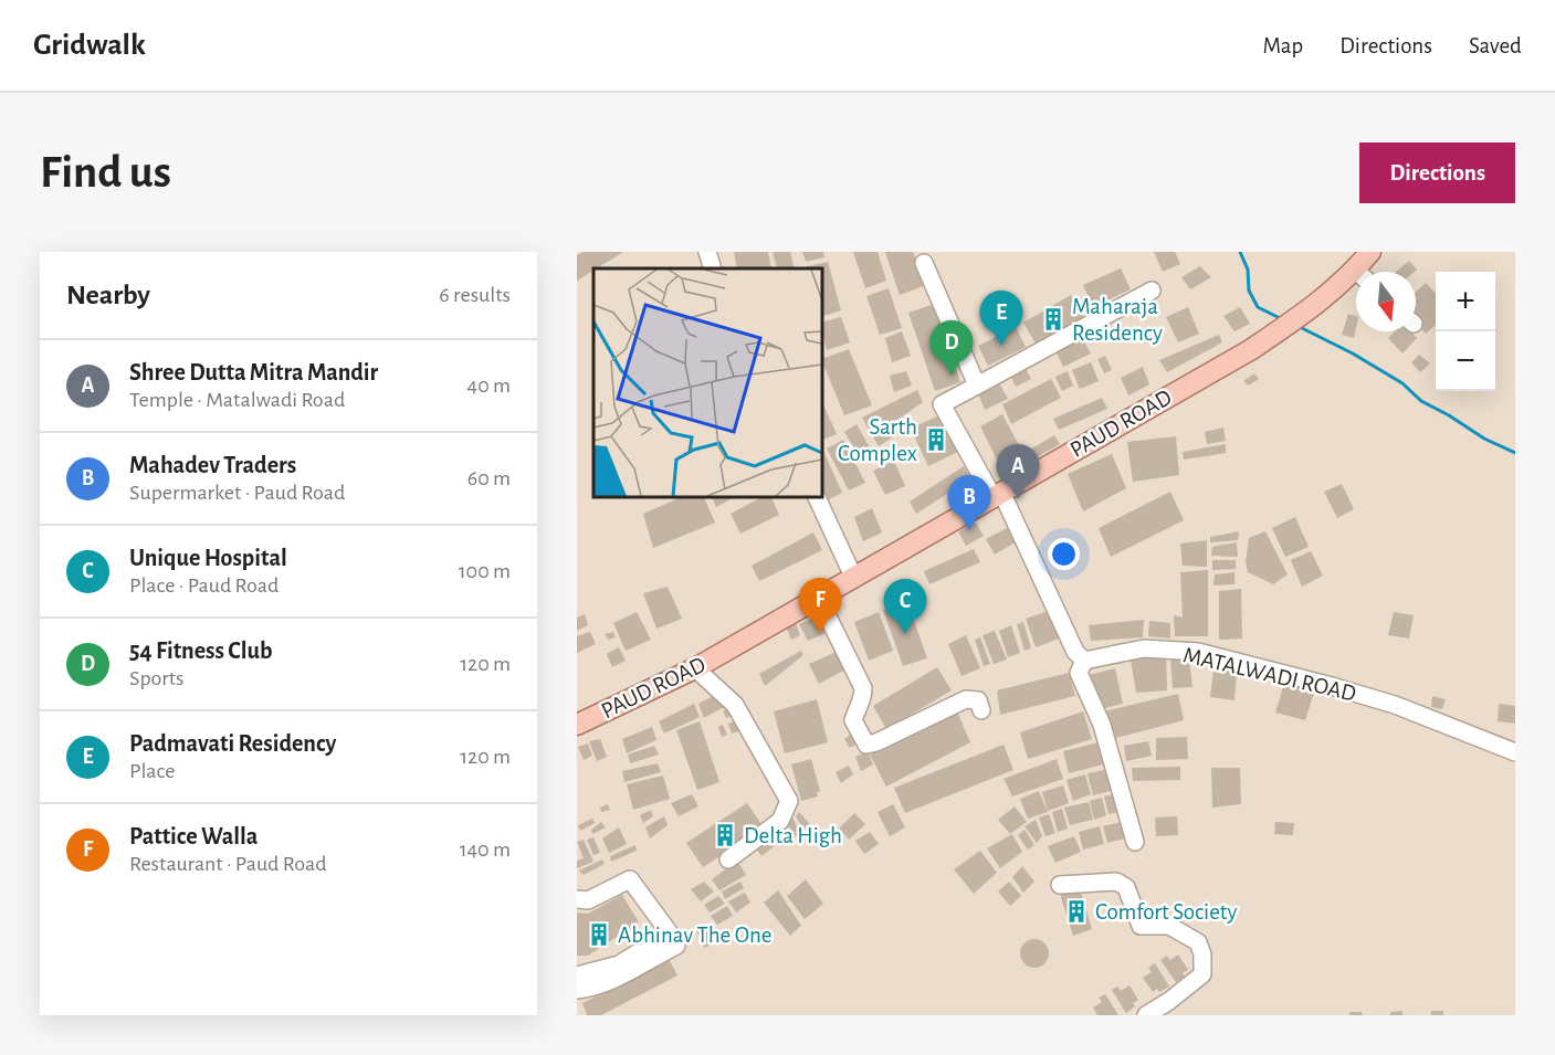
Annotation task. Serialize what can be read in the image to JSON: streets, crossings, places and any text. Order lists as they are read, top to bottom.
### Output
{
  "streets": {
    "main road": ["PAUD ROAD"],
    "street": ["MATALWADI ROAD"]
  },
  "places": {
    "building": [
      "Maharaja Residency",
      "Sarth Complex",
      "Delta High",
      "Comfort Society",
      "Abhinav The One"
    ]
  },
  "north": "bottom",
  "page": {
    "header": "Gridwalk",
    "nav": ["Map", "Directions", "Saved"],
    "buttons": "Directions",
    "title": "Find us",
    "heading": ["Nearby", "6 results"],
    "map_buttons": ["+", "−"],
    "pins": [
      "E",
      "D",
      "A",
      "B",
      "F",
      "C"
    ],
    "list": [
      {
        "mark": "A",
        "name": "Shree Dutta Mitra Mandir",
        "note": "Temple · Matalwadi Road",
        "value": "40 m"
      },
      {
        "mark": "B",
        "name": "Mahadev Traders",
        "note": "Supermarket · Paud Road",
        "value": "60 m"
      },
      {
        "mark": "C",
        "name": "Unique Hospital",
        "note": "Place · Paud Road",
        "value": "100 m"
      },
      {
        "mark": "D",
        "name": "54 Fitness Club",
        "note": "Sports",
        "value": "120 m"
      },
      {
        "mark": "E",
        "name": "Padmavati Residency",
        "note": "Place",
        "value": "120 m"
      },
      {
        "mark": "F",
        "name": "Pattice Walla",
        "note": "Restaurant · Paud Road",
        "value": "140 m"
      }
    ]
  }
}
